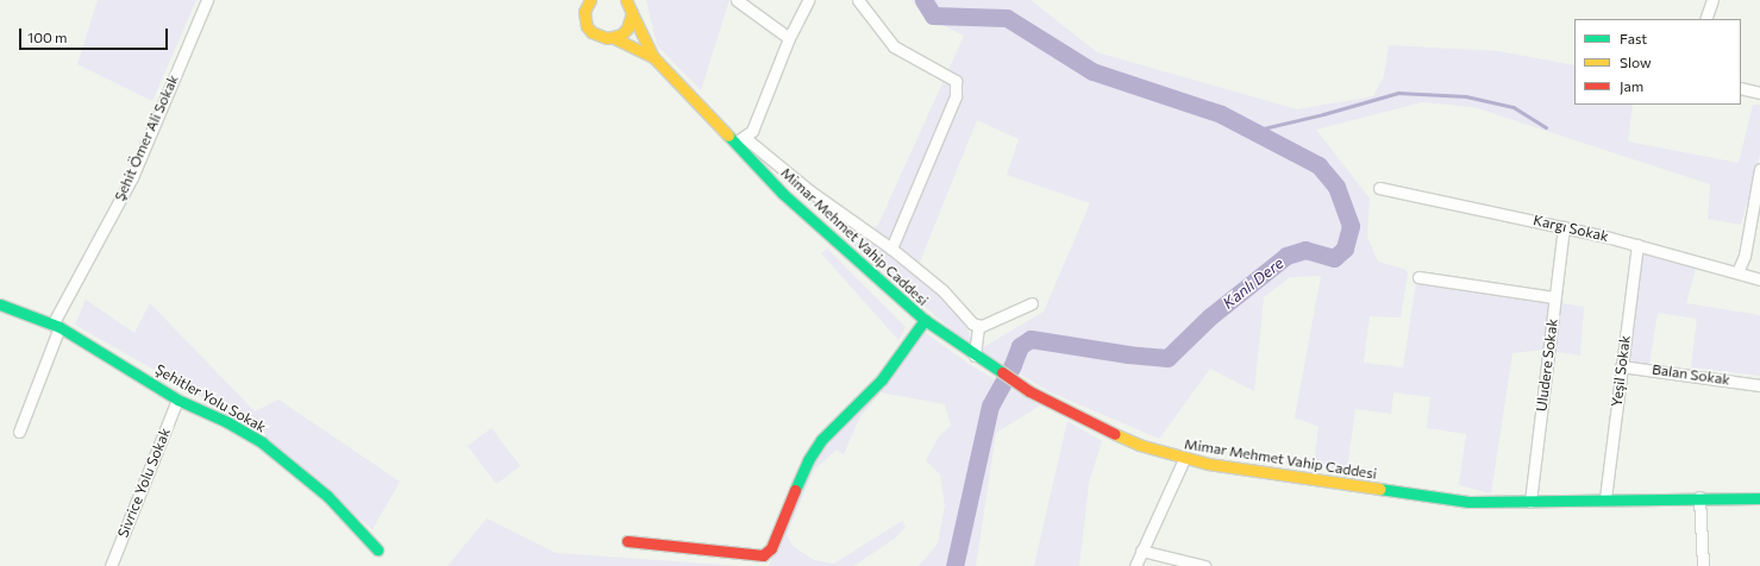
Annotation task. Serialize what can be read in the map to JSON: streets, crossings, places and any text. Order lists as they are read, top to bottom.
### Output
{
  "streets": {
    "main road": ["Mimar Mehmet Vahip Caddesi", "Şehitler Yolu Sokak"],
    "street": [
      "Şehit Ömer Ali Sokak",
      "Kargı Sokak",
      "Uludere Sokak",
      "Yeşil Sokak",
      "Balan Sokak",
      "Sivrice Yolu Sokak"
    ]
  },
  "crossings": [
    ["Şehit Ömer Ali Sokak", "Şehitler Yolu Sokak"],
    ["Kargı Sokak", "Uludere Sokak"],
    ["Kargı Sokak", "Yeşil Sokak"],
    ["Mimar Mehmet Vahip Caddesi", "Uludere Sokak"],
    ["Mimar Mehmet Vahip Caddesi", "Yeşil Sokak"],
    ["Yeşil Sokak", "Balan Sokak"],
    ["Şehitler Yolu Sokak", "Sivrice Yolu Sokak"]
  ],
  "water": ["Kanlı Dere"],
  "legend": ["Fast", "Slow", "Jam"],
  "scale_bar": "100 m"
}
